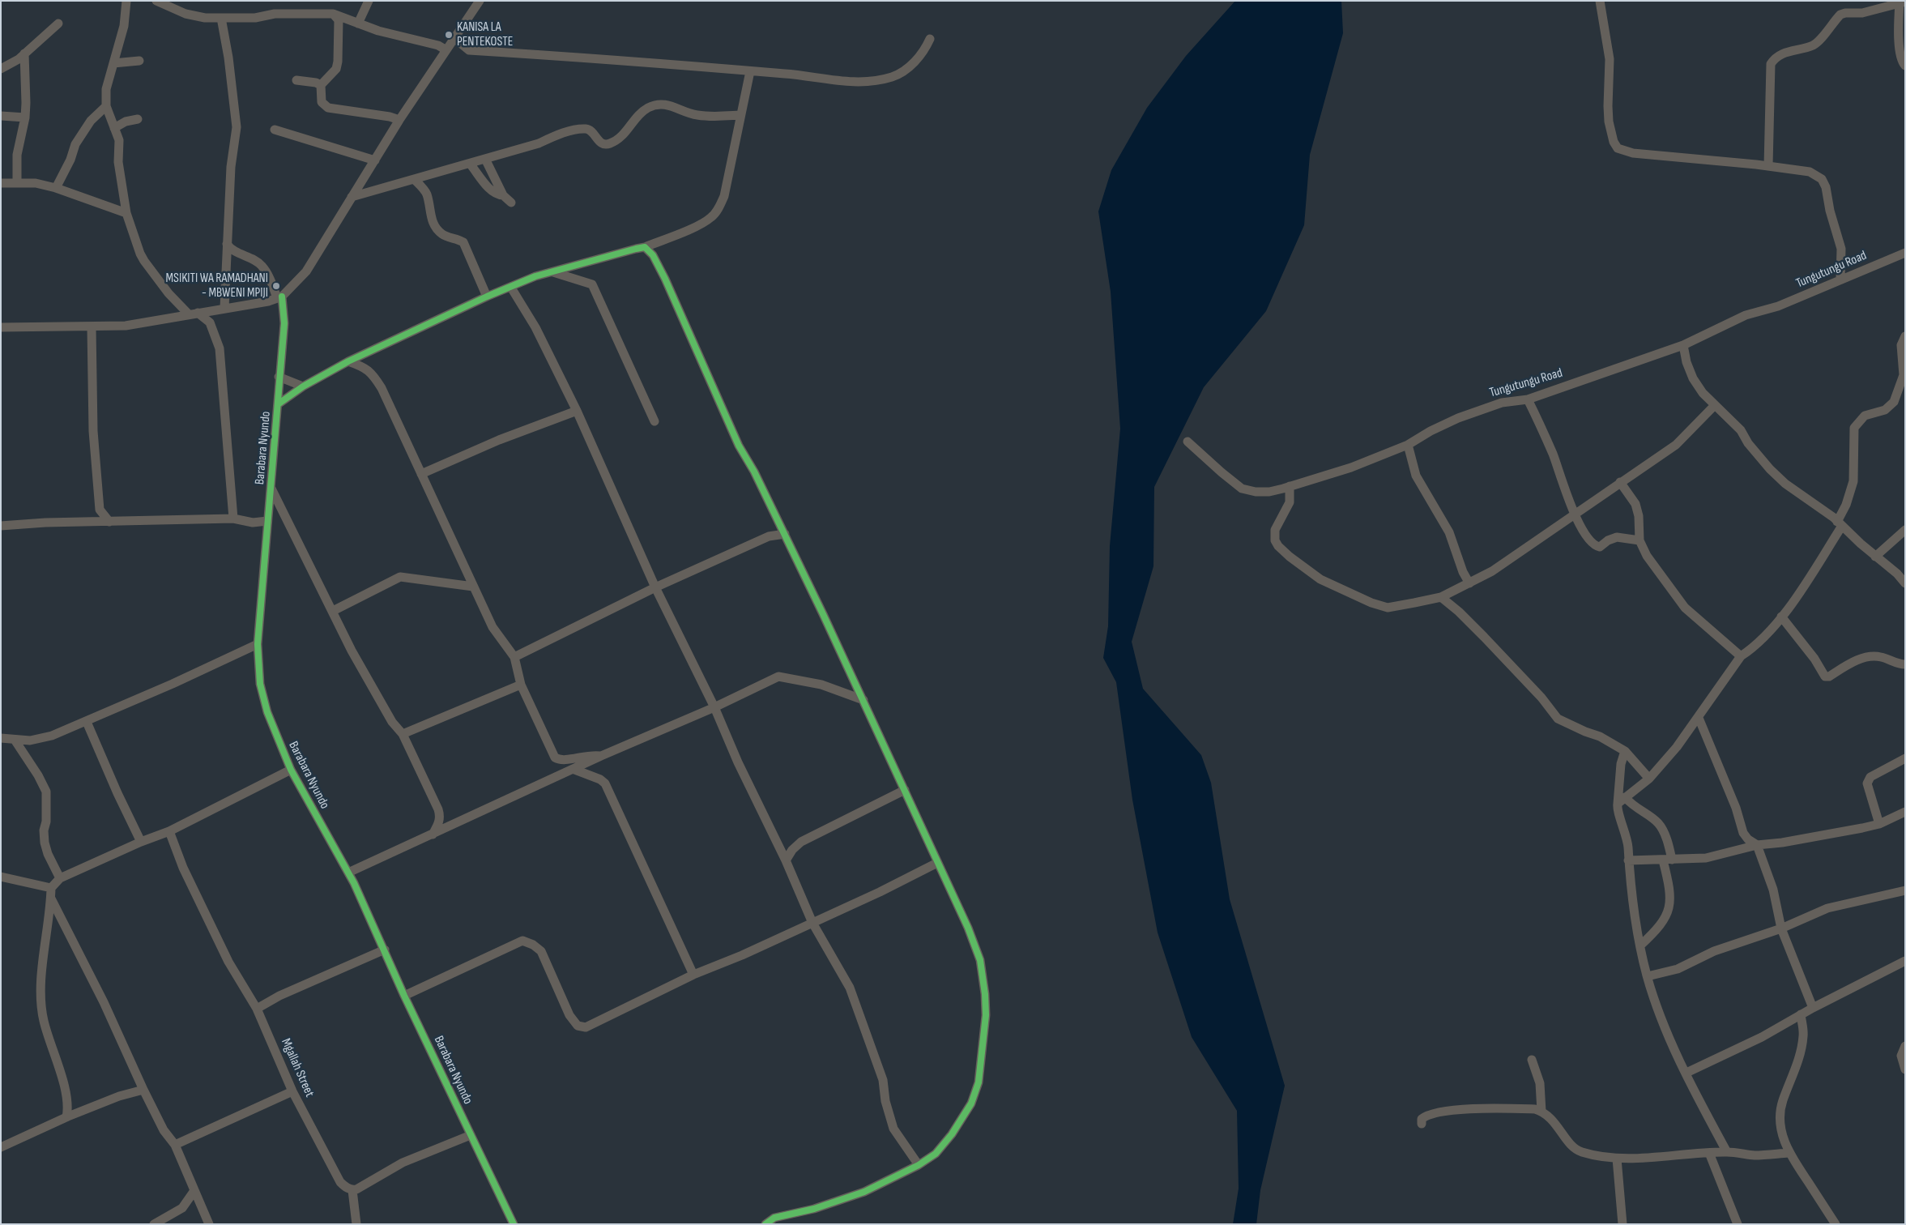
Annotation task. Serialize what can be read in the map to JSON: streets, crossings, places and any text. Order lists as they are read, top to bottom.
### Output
{
  "streets": {
    "street": ["Tungutungu Road", "Barabara Nyundo", "Mgallah Street"]
  },
  "places": ["KANISA LA PENTEKOSTE", "MSIKITI WA RAMADHANI - MBWENI MPIJI"]
}
